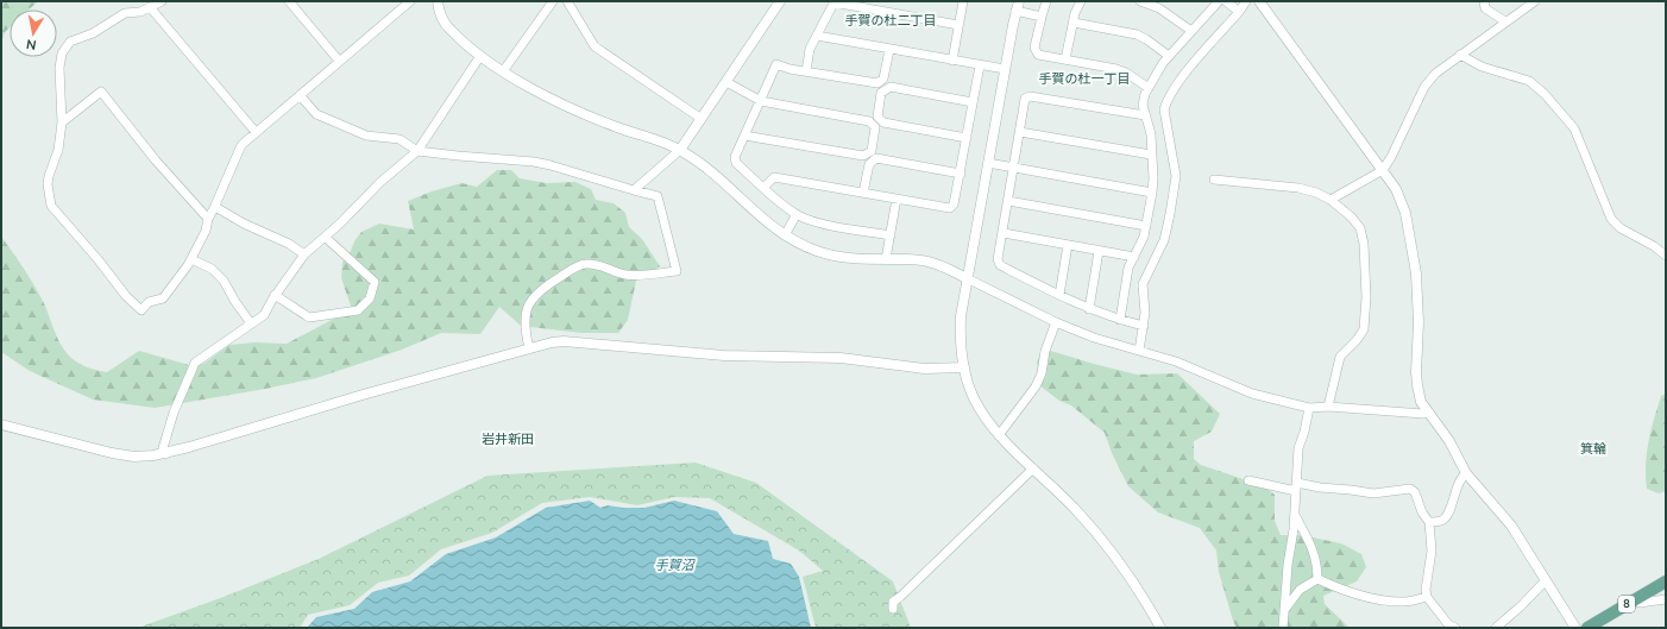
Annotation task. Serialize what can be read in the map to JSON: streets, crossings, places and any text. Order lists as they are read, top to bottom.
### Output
{
  "streets": {
    "main road": ["8"]
  },
  "districts": [
    "手賀の杜二丁目",
    "手賀の杜一丁目",
    "岩井新田",
    "箕輪"
  ],
  "water": ["手賀沼"],
  "north": "bottom"
}
